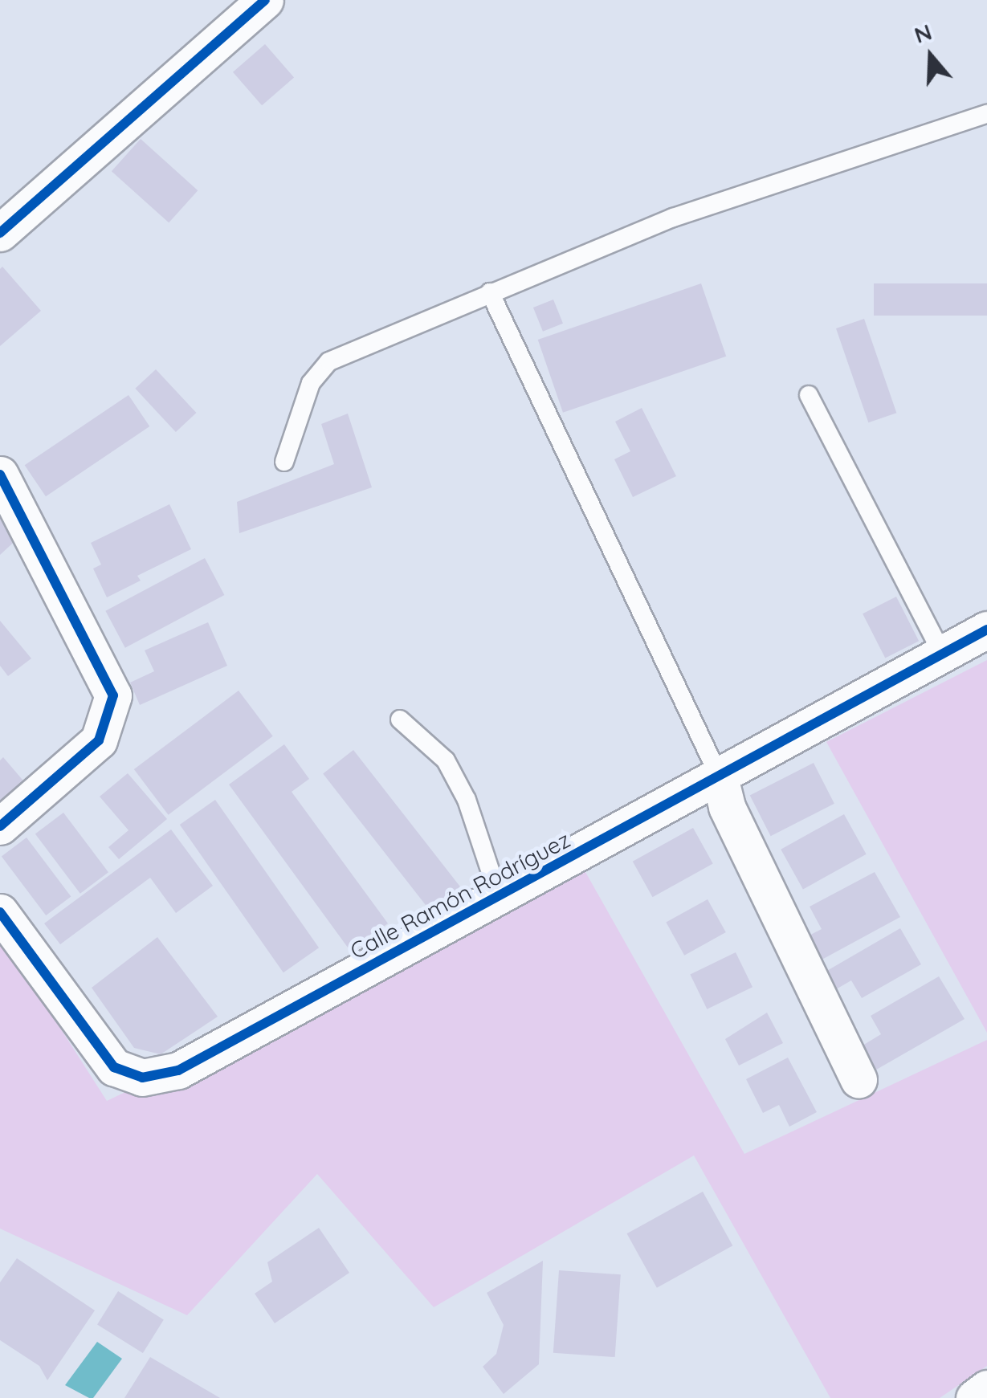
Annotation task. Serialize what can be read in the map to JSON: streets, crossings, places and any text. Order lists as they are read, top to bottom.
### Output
{
  "streets": {
    "street": ["Calle Ramón Rodríguez"]
  },
  "north": "top"
}
